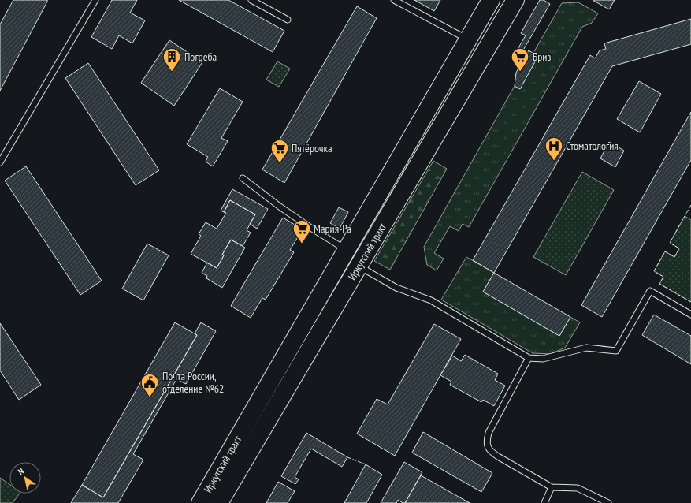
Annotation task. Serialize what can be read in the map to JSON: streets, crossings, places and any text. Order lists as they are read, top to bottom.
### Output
{
  "streets": {
    "main road": ["Иркутский тракт"]
  },
  "places": {
    "building": ["Погреба"],
    "supermarket": ["Бриз", "Пятёрочка", "Мария-Ра"],
    "hospital": ["Стоматология"],
    "public building": ["Почта России, отделение №62"]
  },
  "north": "top left"
}
